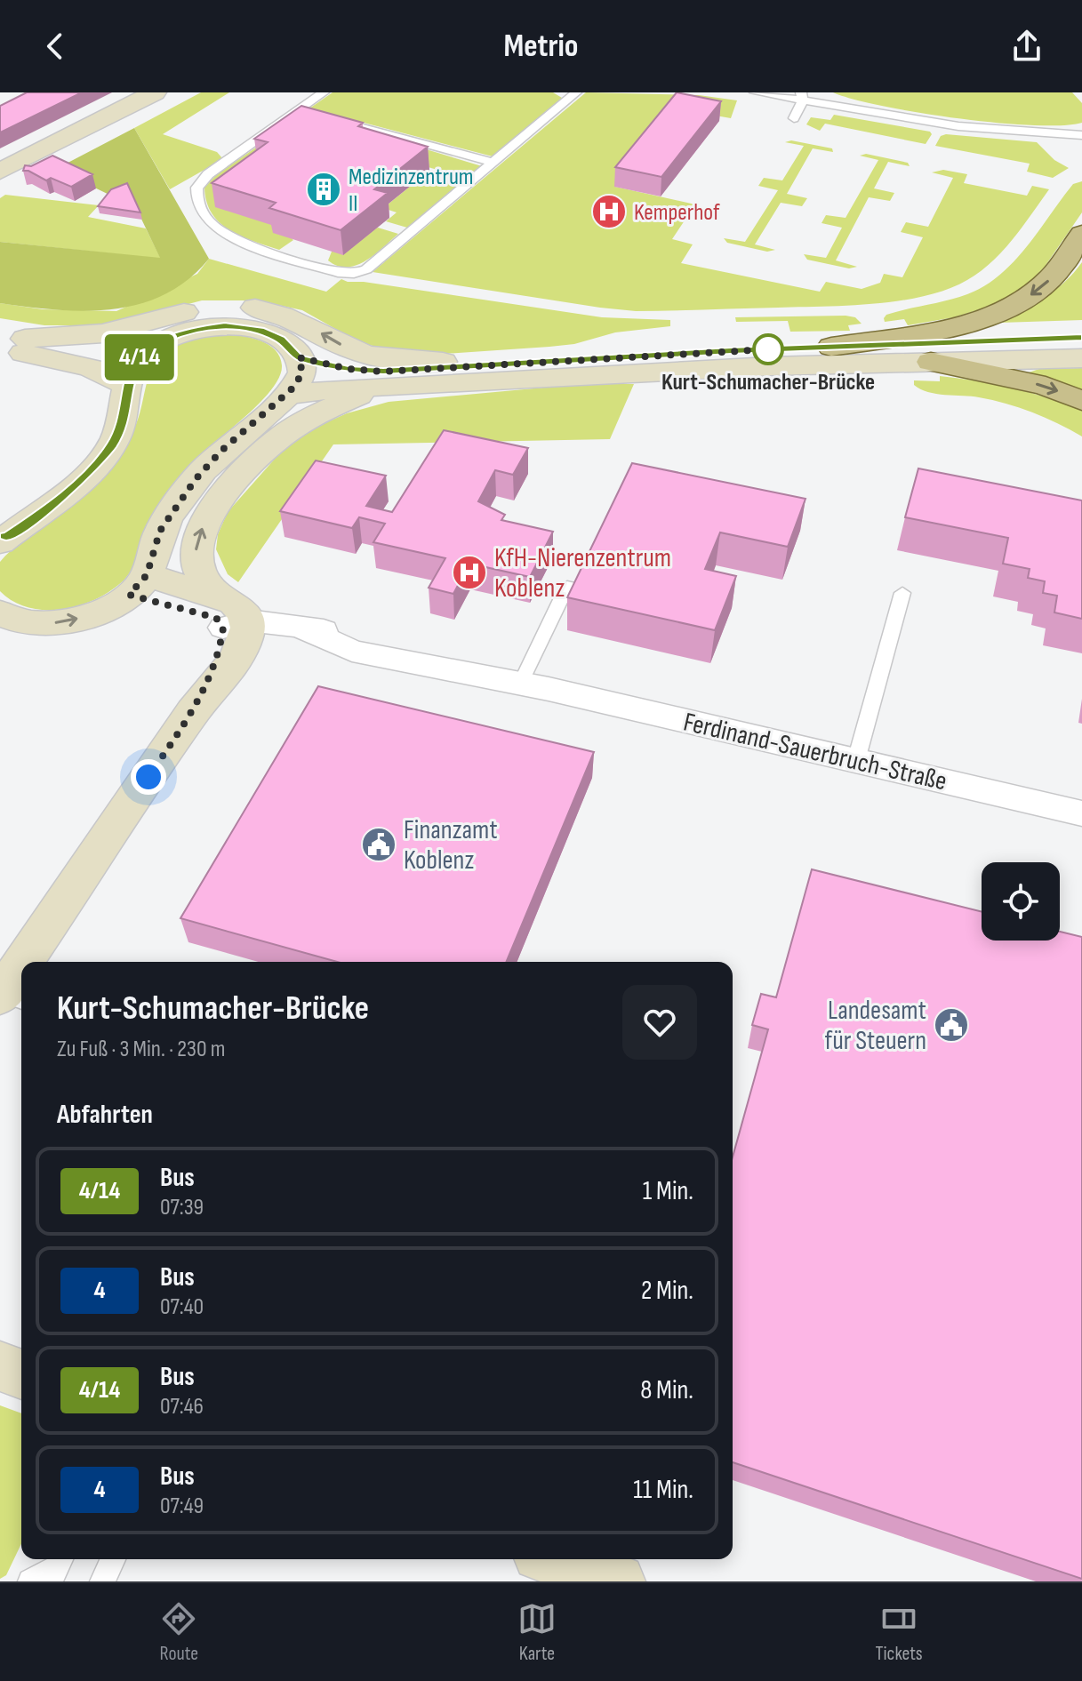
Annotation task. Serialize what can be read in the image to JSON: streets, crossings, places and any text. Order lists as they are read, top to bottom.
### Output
{
  "streets": {
    "street": ["Ferdinand-Sauerbruch-Straße"]
  },
  "places": {
    "building": ["Medizinzentrum II"],
    "hospital": ["Kemperhof", "KfH-Nierenzentrum Koblenz"],
    "other": ["Kurt-Schumacher-Brücke"],
    "public building": ["Finanzamt Koblenz", "Landesamt für Steuern"]
  },
  "lines": ["bus line 4/14"],
  "page": {
    "header": "Metrio",
    "on_map": "4/14",
    "heading": [
      ["Kurt-Schumacher-Brücke", "Zu Fuß · 3 Min. · 230 m"],
      "Abfahrten"
    ],
    "list": [
      {
        "mark": "4/14",
        "name": "Bus",
        "note": "07:39",
        "value": "1 Min."
      },
      {
        "mark": "4",
        "name": "Bus",
        "note": "07:40",
        "value": "2 Min."
      },
      {
        "mark": "4/14",
        "name": "Bus",
        "note": "07:46",
        "value": "8 Min."
      },
      {
        "mark": "4",
        "name": "Bus",
        "note": "07:49",
        "value": "11 Min."
      }
    ],
    "tabs": ["Route", "Karte", "Tickets"]
  }
}
